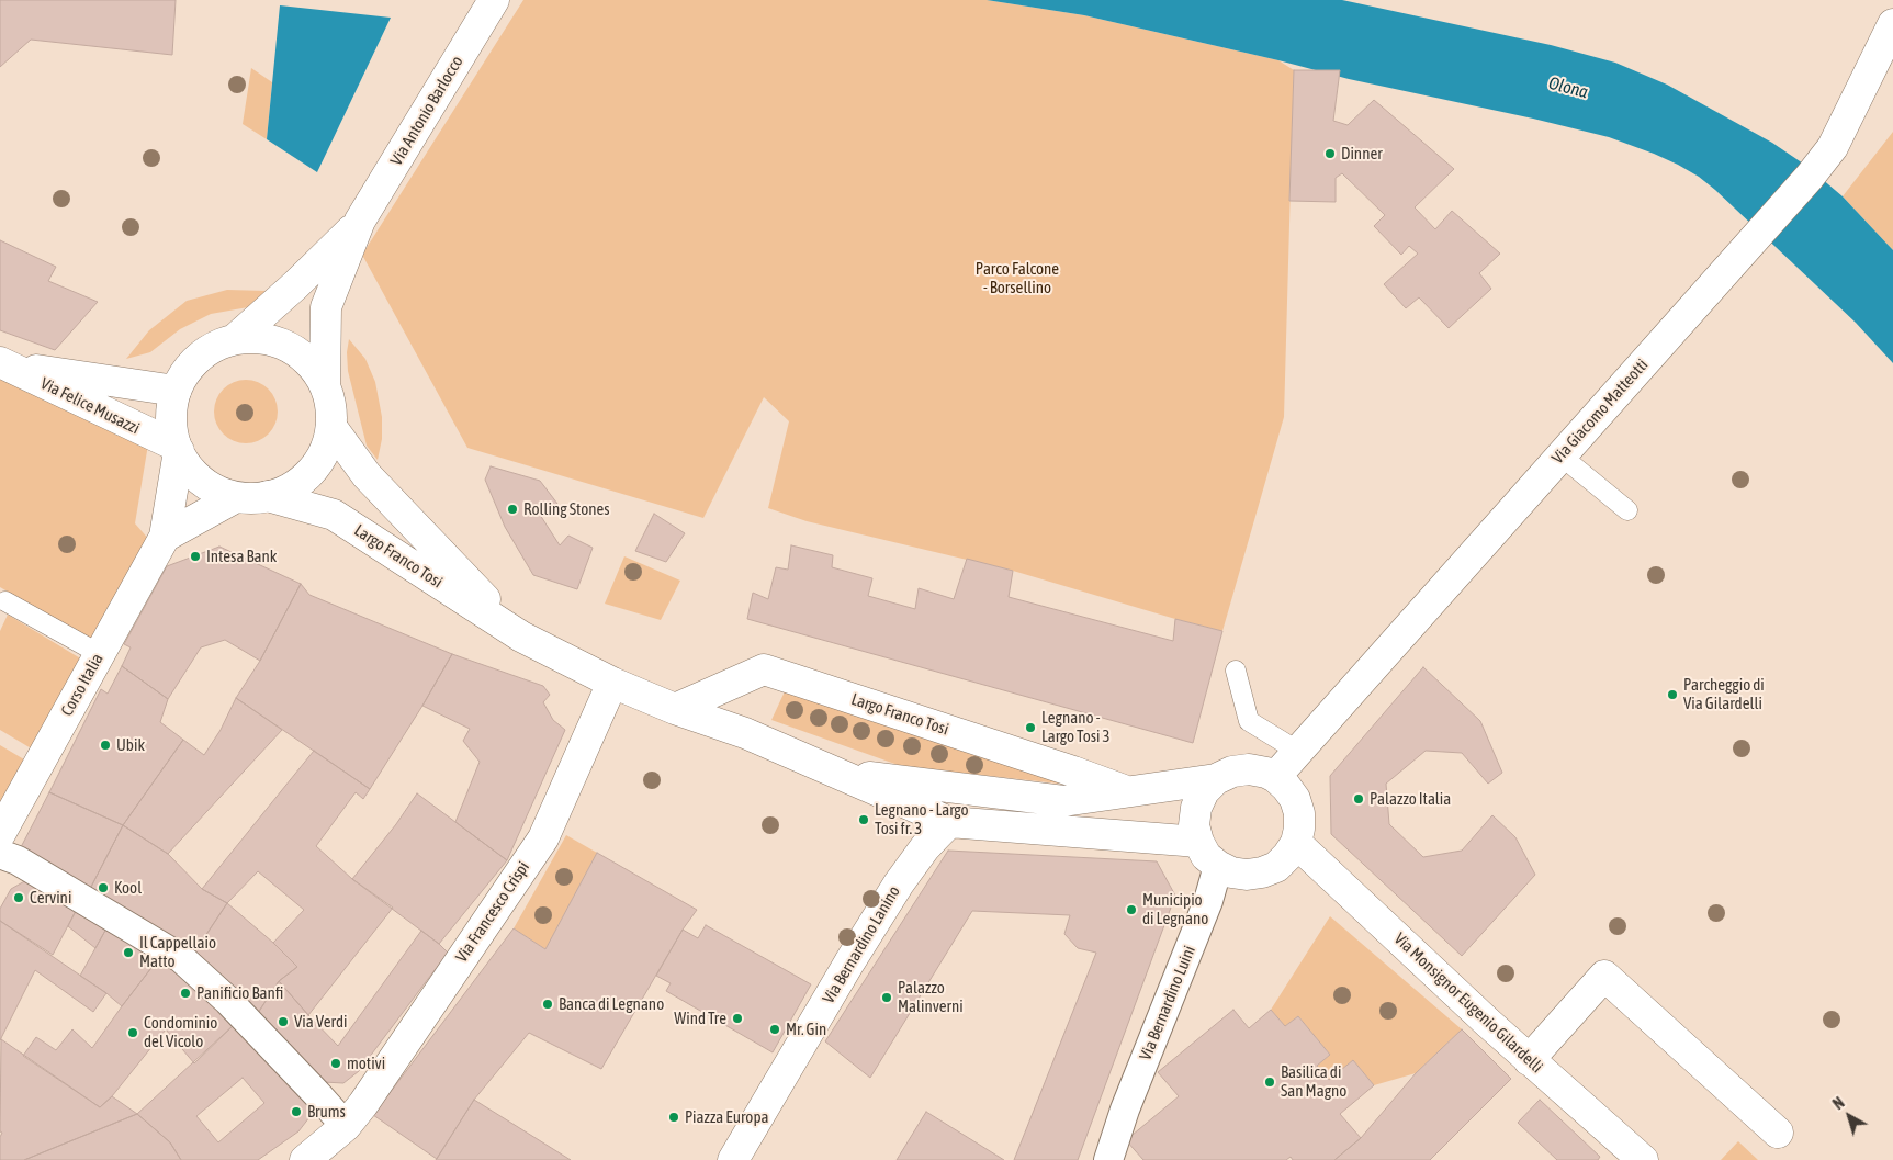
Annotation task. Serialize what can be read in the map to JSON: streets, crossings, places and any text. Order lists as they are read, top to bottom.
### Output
{
  "streets": {
    "street": [
      "Via Antonio Barlocco",
      "Via Felice Musazzi",
      "Via Giacomo Matteotti",
      "Largo Franco Tosi",
      "Corso Italia",
      "Via Francesco Crispi",
      "Via Bernardino Lanino",
      "Via Bernardino Luini",
      "Via Monsignor Eugenio Gilardelli"
    ]
  },
  "crossings": [
    ["Via Antonio Barlocco", "Via Felice Musazzi"],
    ["Via Antonio Barlocco", "Largo Franco Tosi"],
    ["Via Antonio Barlocco", "Corso Italia"],
    ["Via Felice Musazzi", "Largo Franco Tosi"],
    ["Via Felice Musazzi", "Corso Italia"],
    ["Via Giacomo Matteotti", "Largo Franco Tosi"],
    ["Via Giacomo Matteotti", "Via Bernardino Luini"],
    ["Via Giacomo Matteotti", "Via Monsignor Eugenio Gilardelli"],
    ["Largo Franco Tosi", "Corso Italia"],
    ["Largo Franco Tosi", "Via Francesco Crispi"],
    ["Largo Franco Tosi", "Via Bernardino Lanino"],
    ["Largo Franco Tosi", "Via Bernardino Luini"],
    ["Largo Franco Tosi", "Via Monsignor Eugenio Gilardelli"],
    ["Via Bernardino Luini", "Via Monsignor Eugenio Gilardelli"]
  ],
  "water": ["Olona"],
  "parks": ["Parco Falcone - Borsellino"],
  "places": [
    "Dinner",
    "Rolling Stones",
    "Intesa Bank",
    "Parcheggio di Via Gilardelli",
    "Legnano - Largo Tosi 3",
    "Ubik",
    "Palazzo Italia",
    "Legnano - Largo Tosi fr. 3",
    "Kool",
    "Cervini",
    "Municipio di Legnano",
    "Il Cappellaio Matto",
    "Panificio Banfi",
    "Palazzo Malinverni",
    "Banca di Legnano",
    "Wind Tre",
    "Via Verdi",
    "Mr. Gin",
    "Condominio del Vicolo",
    "motivi",
    "Basilica di San Magno",
    "Brums",
    "Piazza Europa"
  ],
  "north": "top left"
}
